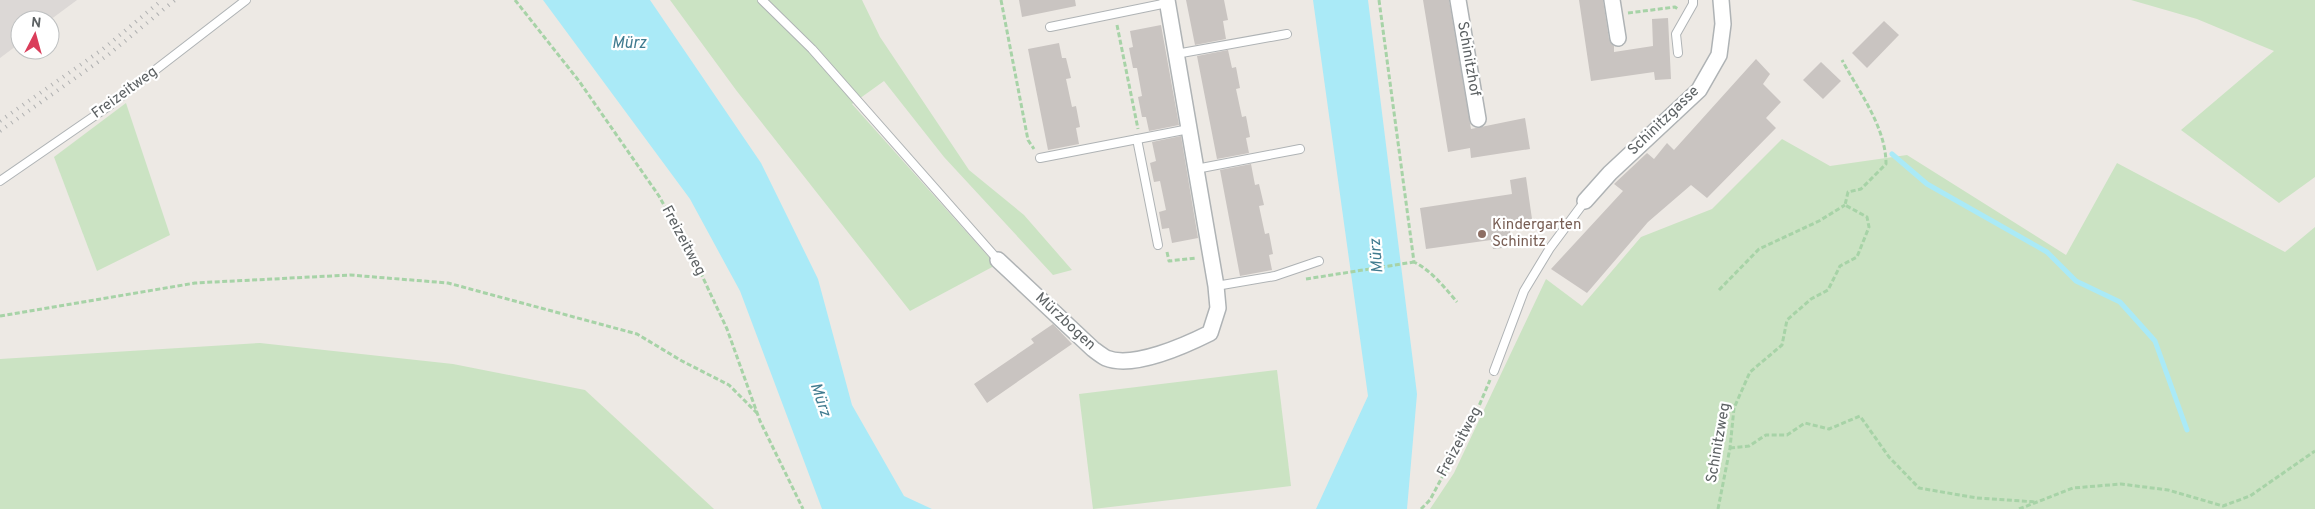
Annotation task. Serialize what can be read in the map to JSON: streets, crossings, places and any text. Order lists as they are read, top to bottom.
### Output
{
  "streets": {
    "street": ["Schinitzhof", "Schinitzgasse", "Mürzbogen"],
    "lane": ["Freizeitweg"],
    "path": ["Schinitzweg"]
  },
  "water": ["Mürz"],
  "places": ["Kindergarten Schinitz"],
  "north": "top"
}
